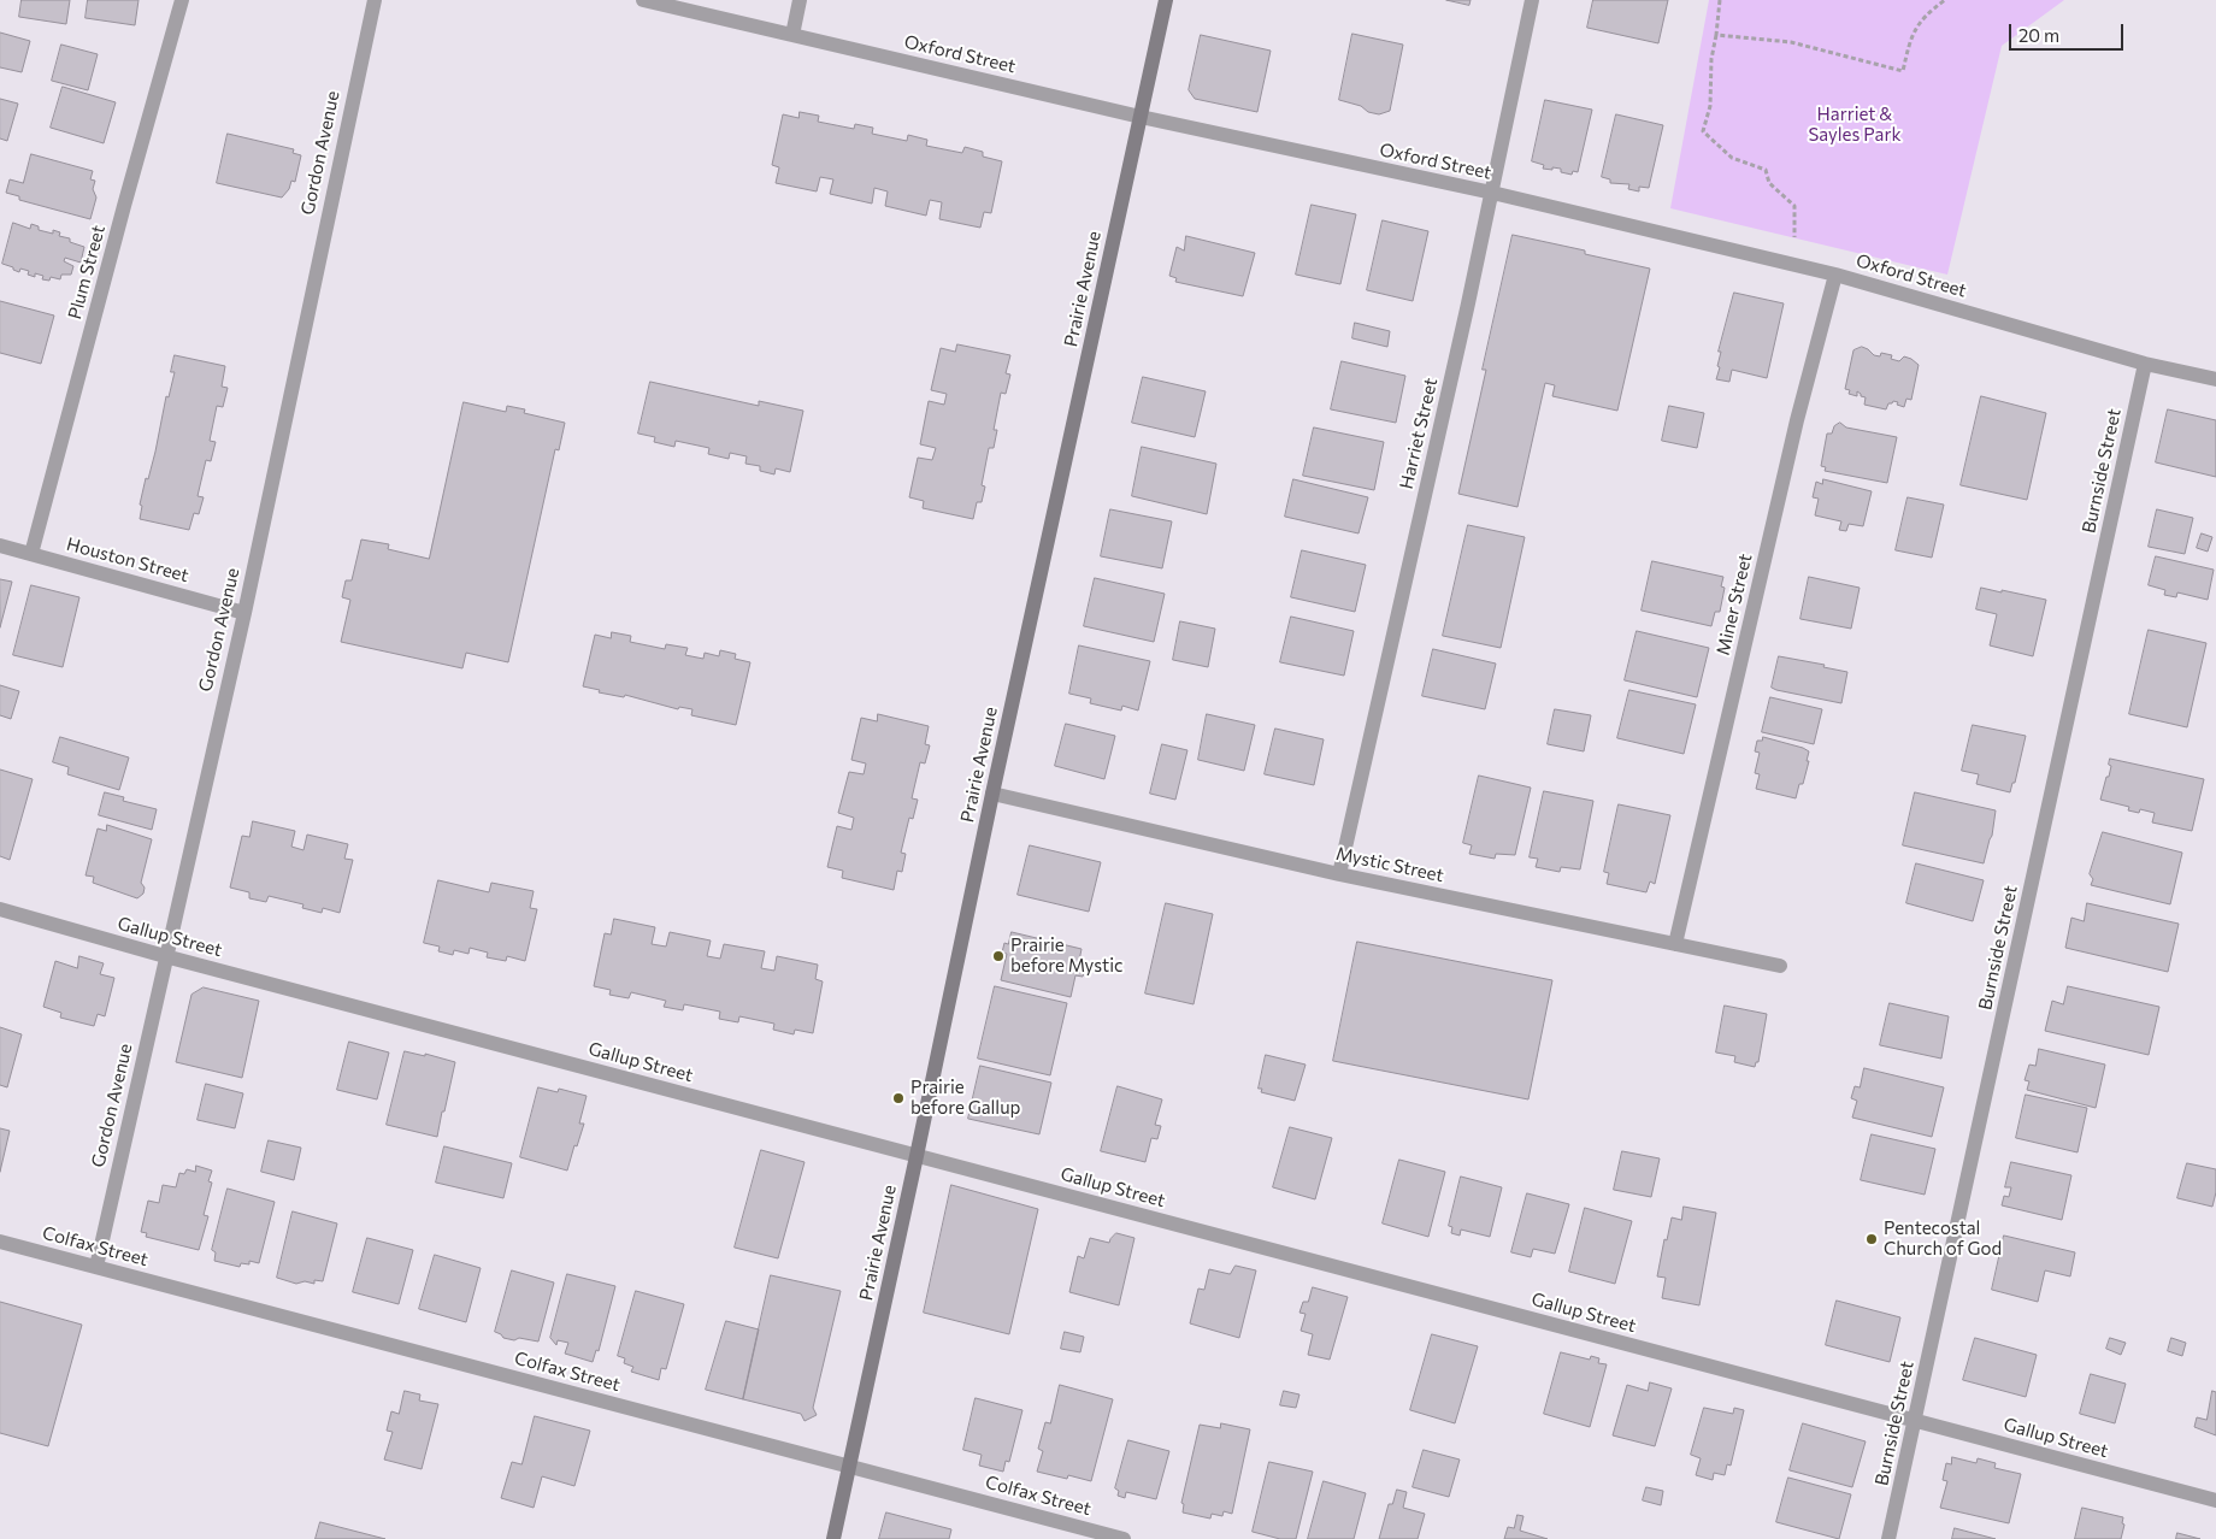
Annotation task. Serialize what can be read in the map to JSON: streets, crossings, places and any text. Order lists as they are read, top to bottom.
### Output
{
  "streets": {
    "street": [
      "Oxford Street",
      "Gordon Avenue",
      "Plum Street",
      "Prairie Avenue",
      "Harriet Street",
      "Burnside Street",
      "Houston Street",
      "Miner Street",
      "Mystic Street",
      "Gallup Street",
      "Colfax Street"
    ]
  },
  "crossings": [
    ["Oxford Street", "Prairie Avenue"],
    ["Oxford Street", "Harriet Street"],
    ["Oxford Street", "Burnside Street"],
    ["Oxford Street", "Miner Street"],
    ["Gordon Avenue", "Houston Street"],
    ["Gordon Avenue", "Gallup Street"],
    ["Gordon Avenue", "Colfax Street"],
    ["Plum Street", "Houston Street"],
    ["Prairie Avenue", "Mystic Street"],
    ["Prairie Avenue", "Gallup Street"],
    ["Prairie Avenue", "Colfax Street"],
    ["Harriet Street", "Mystic Street"],
    ["Burnside Street", "Gallup Street"],
    ["Miner Street", "Mystic Street"]
  ],
  "parks": ["Harriet & Sayles Park"],
  "places": ["Prairie before Mystic", "Prairie before Gallup", "Pentecostal Church of God"],
  "scale_bar": "20 m"
}
